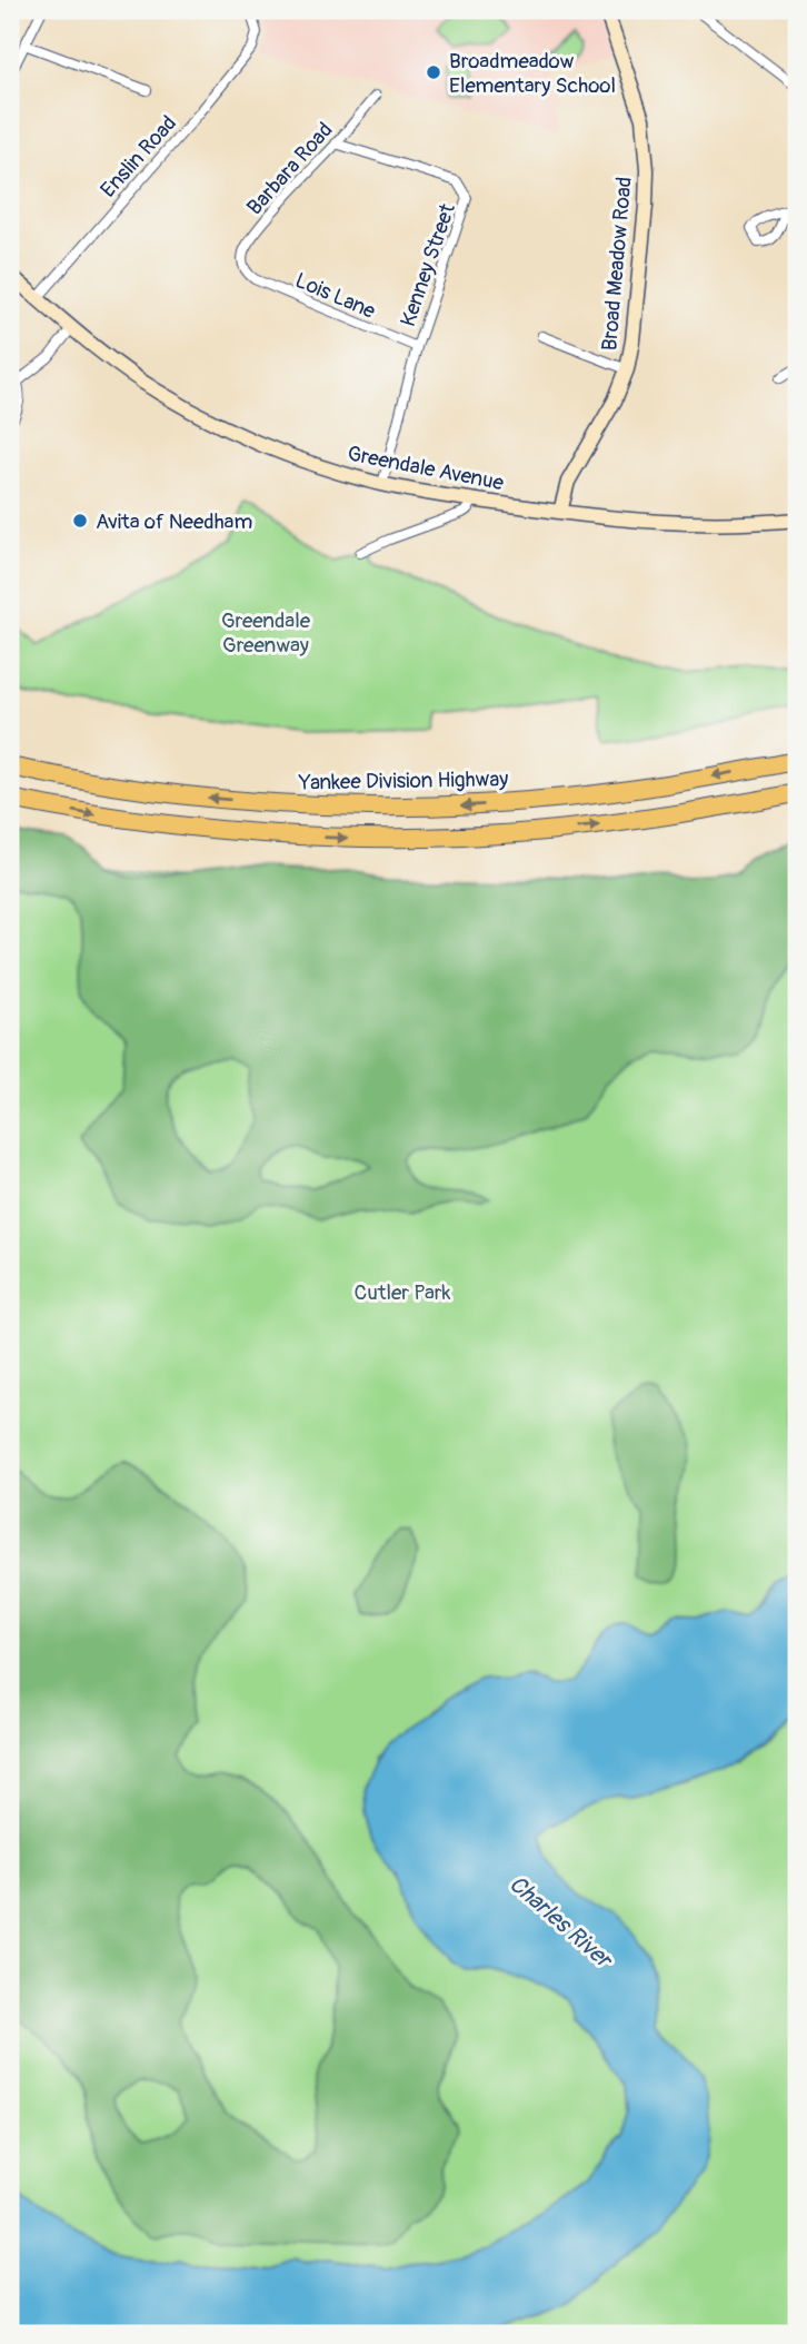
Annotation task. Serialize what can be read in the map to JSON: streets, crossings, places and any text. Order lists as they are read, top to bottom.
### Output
{
  "streets": {
    "highway": ["Yankee Division Highway"],
    "main road": ["Broad Meadow Road", "Greendale Avenue"],
    "street": [
      "Enslin Road",
      "Barbara Road",
      "Kenney Street",
      "Lois Lane"
    ]
  },
  "crossings": [
    ["Enslin Road", "Greendale Avenue"],
    ["Barbara Road", "Kenney Street"],
    ["Barbara Road", "Lois Lane"],
    ["Broad Meadow Road", "Greendale Avenue"],
    ["Kenney Street", "Lois Lane"],
    ["Kenney Street", "Greendale Avenue"]
  ],
  "water": ["Charles River"],
  "parks": ["Greendale Greenway", "Cutler Park"],
  "places": ["Broadmeadow Elementary School", "Avita of Needham"]
}
